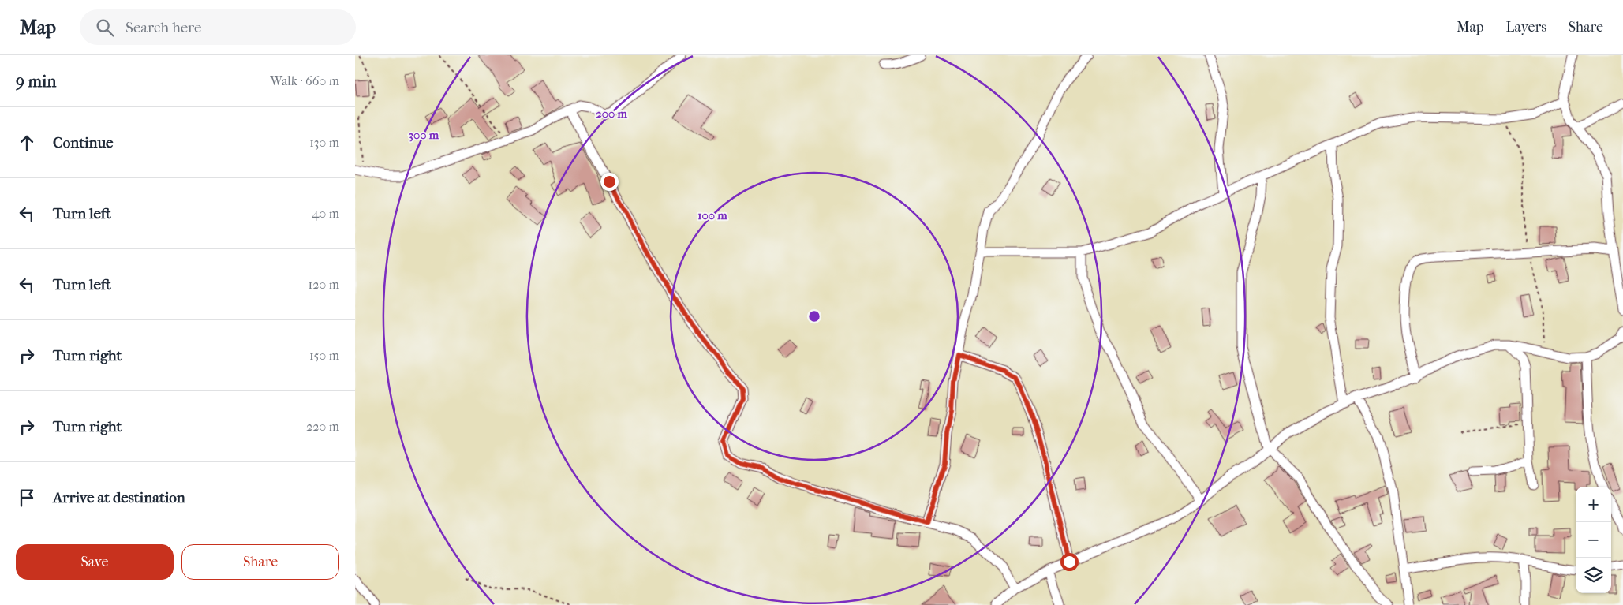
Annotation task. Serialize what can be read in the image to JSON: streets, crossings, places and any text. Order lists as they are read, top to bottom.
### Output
{
  "page": {
    "header": "Map",
    "search": "Search here",
    "nav": ["Map", "Layers", "Share"],
    "heading": ["9 min", "Walk · 660 m"],
    "list": [
      ["Continue", "130 m"],
      ["Turn left", "40 m"],
      ["Turn left", "120 m"],
      ["Turn right", "150 m"],
      ["Turn right", "220 m"],
      "Arrive at destination"
    ],
    "map_buttons": ["+", "−"],
    "buttons": ["Save", "Share"]
  },
  "rings": ["200 m", "300 m", "100 m"]
}
